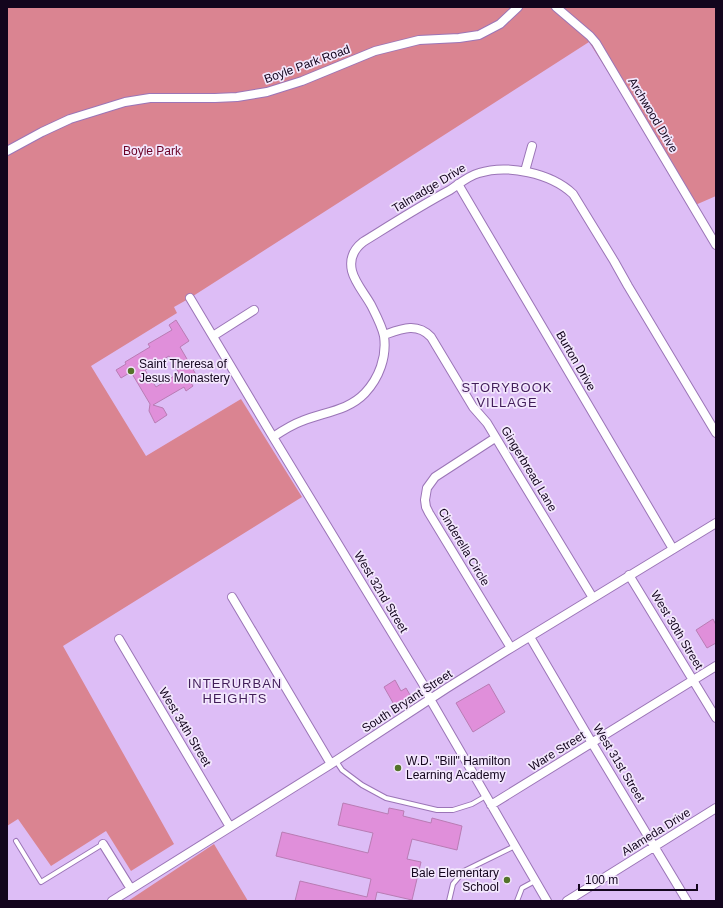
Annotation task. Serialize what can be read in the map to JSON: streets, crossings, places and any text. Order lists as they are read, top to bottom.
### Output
{
  "streets": {
    "street": [
      "Boyle Park Road",
      "Archwood Drive",
      "Talmadge Drive",
      "Burton Drive",
      "Gingerbread Lane",
      "Cinderella Circle",
      "West 32nd Street",
      "West 30th Street",
      "South Bryant Street",
      "West 34th Street",
      "Ware Street",
      "West 31st Street",
      "Alameda Drive"
    ]
  },
  "crossings": [
    ["Talmadge Drive", "Burton Drive"],
    ["Talmadge Drive", "Gingerbread Lane"],
    ["Talmadge Drive", "West 32nd Street"],
    ["Burton Drive", "South Bryant Street"],
    ["Gingerbread Lane", "Cinderella Circle"],
    ["Gingerbread Lane", "South Bryant Street"],
    ["Cinderella Circle", "South Bryant Street"],
    ["West 32nd Street", "South Bryant Street"],
    ["West 32nd Street", "Ware Street"],
    ["West 30th Street", "South Bryant Street"],
    ["West 30th Street", "Ware Street"],
    ["South Bryant Street", "West 34th Street"],
    ["South Bryant Street", "West 31st Street"],
    ["Ware Street", "West 31st Street"],
    ["West 31st Street", "Alameda Drive"]
  ],
  "districts": ["STORYBOOK VILLAGE", "INTERURBAN HEIGHTS"],
  "parks": ["Boyle Park"],
  "places": ["Saint Theresa of Jesus Monastery", "W.D. \"Bill\" Hamilton Learning Academy", "Bale Elementary School"],
  "scale_bar": "100 m"
}
